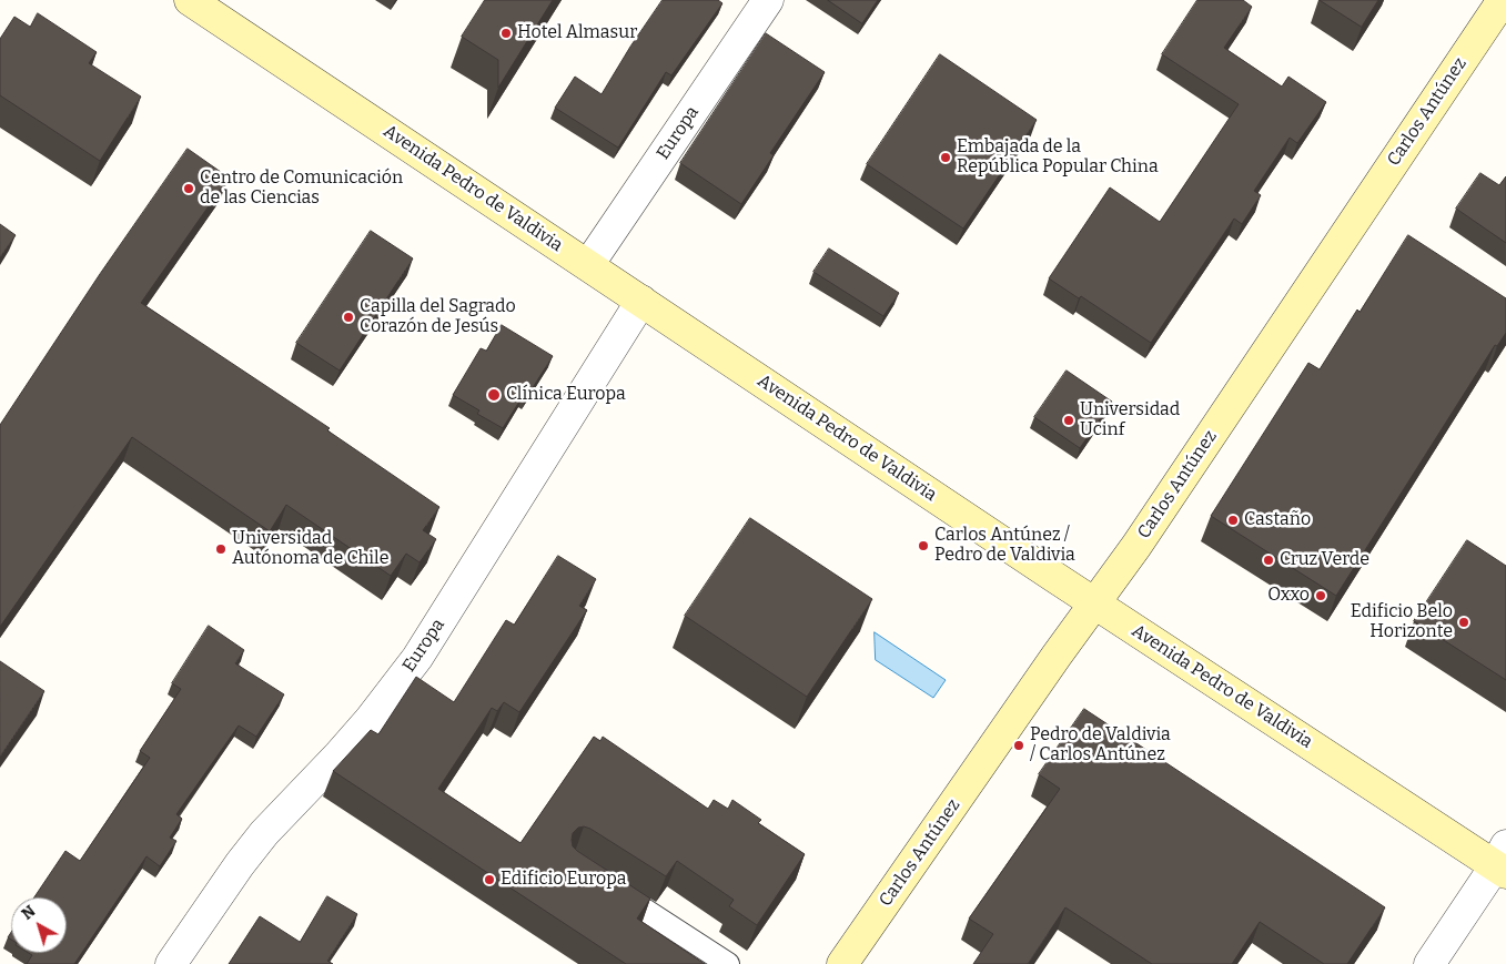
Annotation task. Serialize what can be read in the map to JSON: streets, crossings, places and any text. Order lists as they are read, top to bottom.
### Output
{
  "streets": {
    "main road": ["Carlos Antúnez", "Avenida Pedro de Valdivia"],
    "street": ["Europa"]
  },
  "crossings": [
    ["Carlos Antúnez", "Avenida Pedro de Valdivia"],
    ["Europa", "Avenida Pedro de Valdivia"]
  ],
  "places": [
    "Hotel Almasur",
    "Embajada de la República Popular China",
    "Centro de Comunicación de las Ciencias",
    "Capilla del Sagrado Corazón de Jesús",
    "Clínica Europa",
    "Universidad Ucinf",
    "Castaño",
    "Carlos Antúnez / Pedro de Valdivia",
    "Universidad Autónoma de Chile",
    "Cruz Verde",
    "Oxxo",
    "Edificio Belo Horizonte",
    "Pedro de Valdivia / Carlos Antúnez",
    "Edificio Europa"
  ],
  "north": "top left"
}
